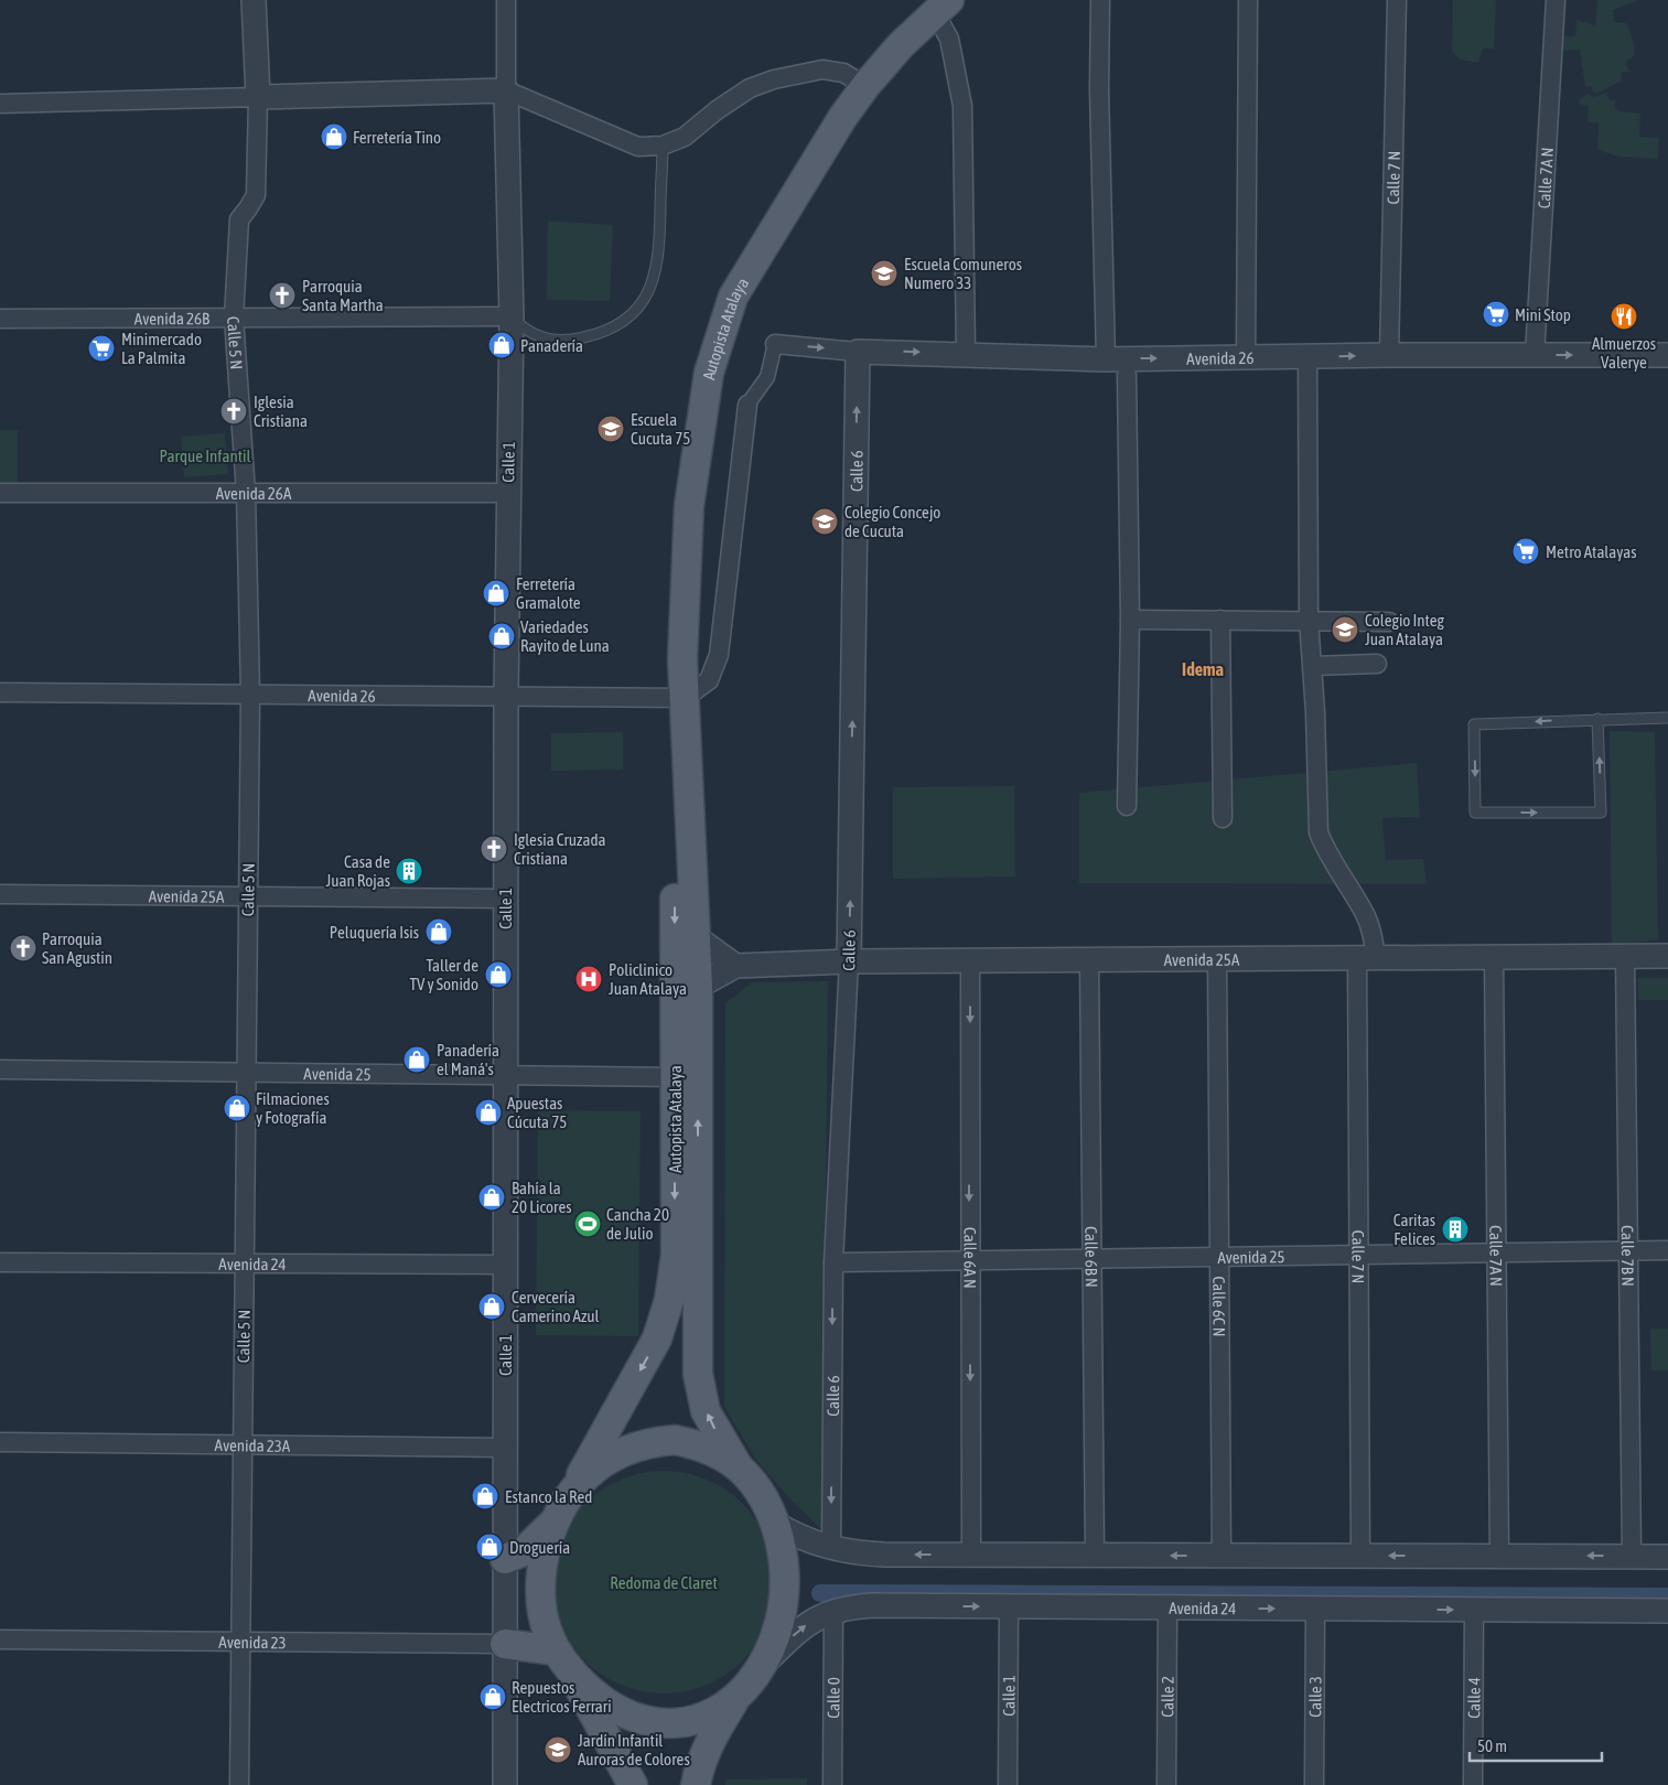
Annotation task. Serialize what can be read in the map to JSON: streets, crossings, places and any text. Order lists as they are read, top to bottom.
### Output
{
  "streets": {
    "main road": ["Autopista Atalaya"],
    "street": [
      "Calle 7 N",
      "Calle 7A N",
      "Avenida 26B",
      "Calle 5 N",
      "Avenida 26",
      "Calle 1",
      "Calle 6",
      "Avenida 26A",
      "Avenida 25A",
      "Avenida 25",
      "Calle 7B N",
      "Calle 6B N",
      "Calle 6A N",
      "Avenida 24",
      "Calle 6C N",
      "Avenida 23A",
      "Avenida 23",
      "Calle 2",
      "Calle 3",
      "Calle 0",
      "Calle 4"
    ]
  },
  "crossings": [
    ["Calle 7 N", "Avenida 26"],
    ["Calle 7 N", "Avenida 25A"],
    ["Calle 7 N", "Avenida 25"],
    ["Calle 7A N", "Avenida 26"],
    ["Calle 7A N", "Avenida 25A"],
    ["Calle 7A N", "Avenida 25"],
    ["Avenida 26B", "Calle 5 N"],
    ["Avenida 26B", "Calle 1"],
    ["Autopista Atalaya", "Avenida 26"],
    ["Autopista Atalaya", "Avenida 25A"],
    ["Autopista Atalaya", "Avenida 25"],
    ["Calle 5 N", "Avenida 26"],
    ["Calle 5 N", "Avenida 26A"],
    ["Calle 5 N", "Avenida 25A"],
    ["Calle 5 N", "Avenida 25"],
    ["Calle 5 N", "Avenida 24"],
    ["Calle 5 N", "Avenida 23A"],
    ["Calle 5 N", "Avenida 23"],
    ["Avenida 26", "Calle 1"],
    ["Avenida 26", "Calle 6"],
    ["Calle 1", "Avenida 26A"],
    ["Calle 1", "Avenida 25A"],
    ["Calle 1", "Avenida 25"],
    ["Calle 1", "Avenida 24"],
    ["Calle 1", "Avenida 23A"],
    ["Calle 1", "Avenida 23"],
    ["Calle 6", "Avenida 25A"],
    ["Calle 6", "Avenida 25"],
    ["Avenida 25A", "Calle 7B N"],
    ["Avenida 25A", "Calle 6B N"],
    ["Avenida 25A", "Calle 6A N"],
    ["Avenida 25A", "Calle 6C N"],
    ["Avenida 25", "Calle 7B N"],
    ["Avenida 25", "Calle 6B N"],
    ["Avenida 25", "Calle 6A N"],
    ["Avenida 25", "Calle 6C N"],
    ["Avenida 24", "Calle 2"],
    ["Avenida 24", "Calle 3"],
    ["Avenida 24", "Calle 0"],
    ["Avenida 24", "Calle 4"]
  ],
  "one_way": ["Calle 6A N"],
  "districts": ["Idema"],
  "parks": ["Parque Infantil", "Redoma de Claret"],
  "places": {
    "shop": [
      "Ferretería Tino",
      "Panadería",
      "Ferretería Gramalote",
      "Variedades Rayito de Luna",
      "Peluquería Isis",
      "Taller de TV y Sonido",
      "Panadería el Maná's",
      "Filmaciones y Fotografía",
      "Apuestas Cúcuta 75",
      "Bahía la 20 Licores",
      "Cervecería Camerino Azul",
      "Estanco la Red",
      "Droguería",
      "Repuestos Electricos Ferrari"
    ],
    "school or university": [
      "Escuela Comuneros Numero 33",
      "Escuela Cucuta 75",
      "Colegio Concejo de Cucuta",
      "Colegio Integ Juan Atalaya",
      "Jardín Infantil Auroras de Colores"
    ],
    "church": [
      "Parroquia Santa Martha",
      "Iglesia Cristiana",
      "Iglesia Cruzada Cristiana",
      "Parroquia San Agustin"
    ],
    "supermarket": ["Mini Stop", "Minimercado La Palmita", "Metro Atalayas"],
    "restaurant": ["Almuerzos Valerye"],
    "building": ["Casa de Juan Rojas", "Caritas Felices"],
    "hospital": ["Policlinico Juan Atalaya"],
    "sports": ["Cancha 20 de Julio"]
  },
  "scale_bar": "50 m"
}
